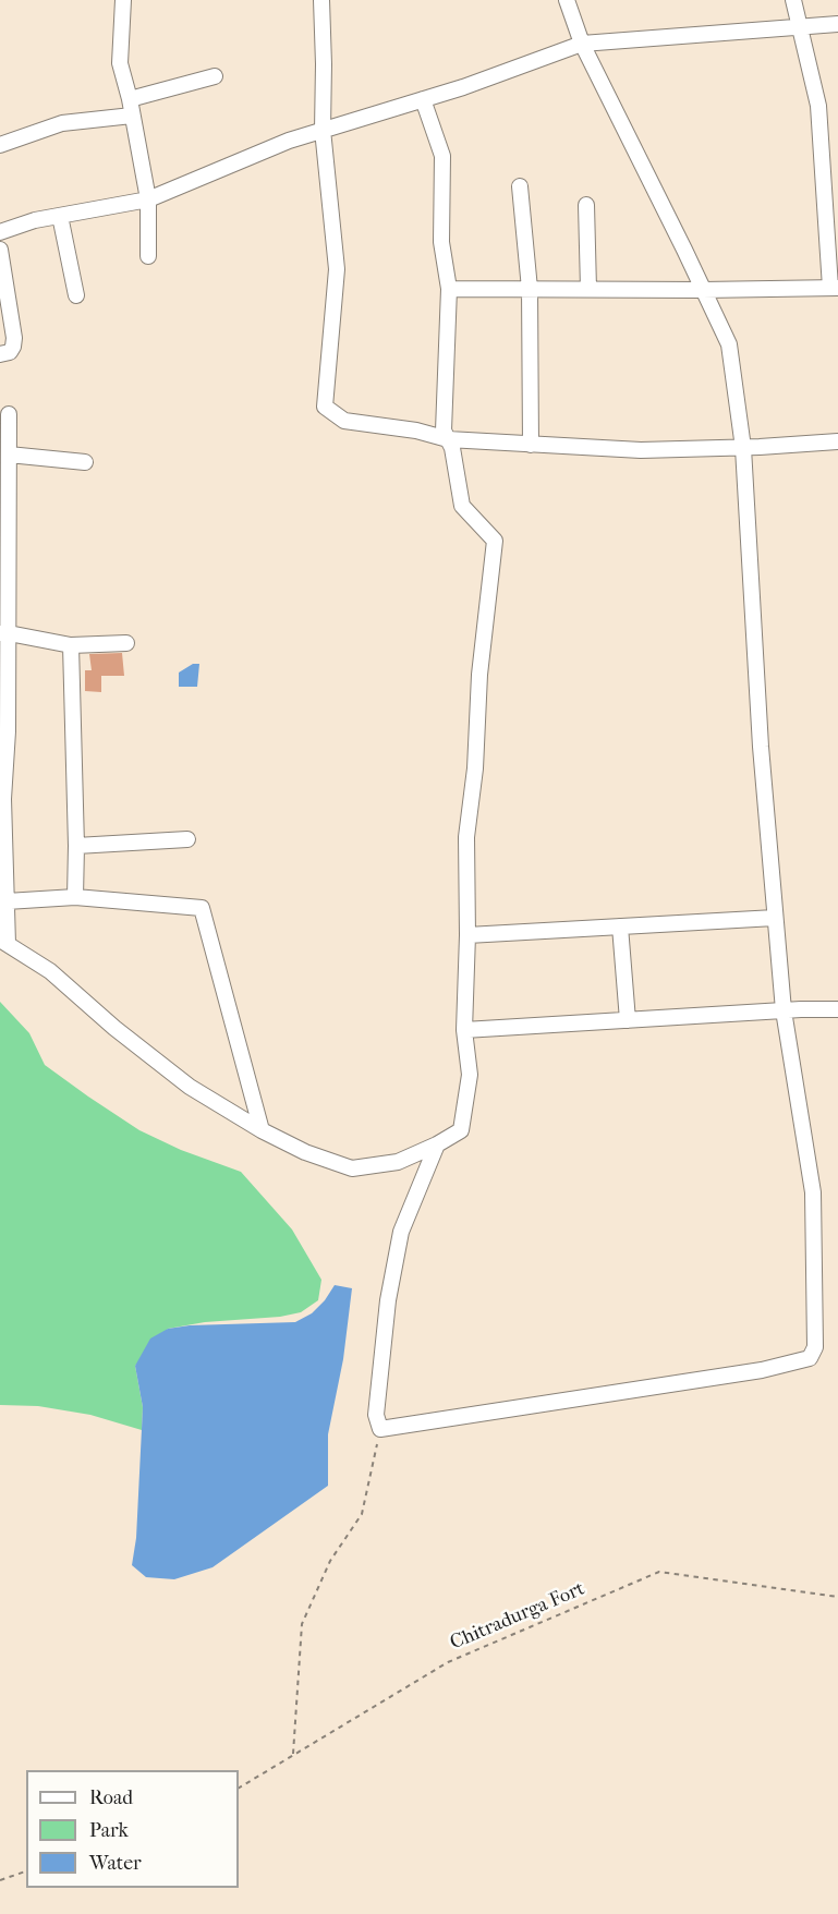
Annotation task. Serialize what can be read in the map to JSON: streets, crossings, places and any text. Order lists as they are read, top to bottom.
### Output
{
  "streets": {
    "path": ["Chitradurga Fort"]
  },
  "legend": ["Road", "Park", "Water"]
}
